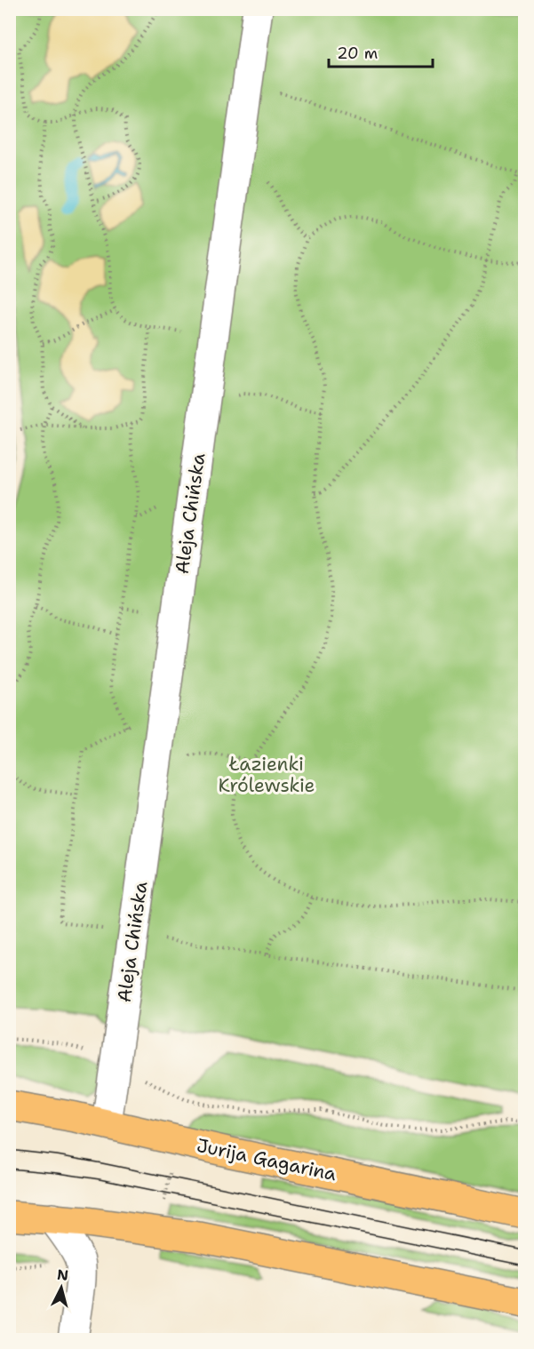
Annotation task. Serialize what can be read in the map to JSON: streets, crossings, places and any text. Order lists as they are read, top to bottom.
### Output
{
  "streets": {
    "main road": ["Jurija Gagarina"],
    "street": ["Aleja Chińska"]
  },
  "crossings": [
    ["Aleja Chińska", "Jurija Gagarina"]
  ],
  "parks": ["Łazienki Królewskie"],
  "scale_bar": "20 m",
  "north": "top"
}
